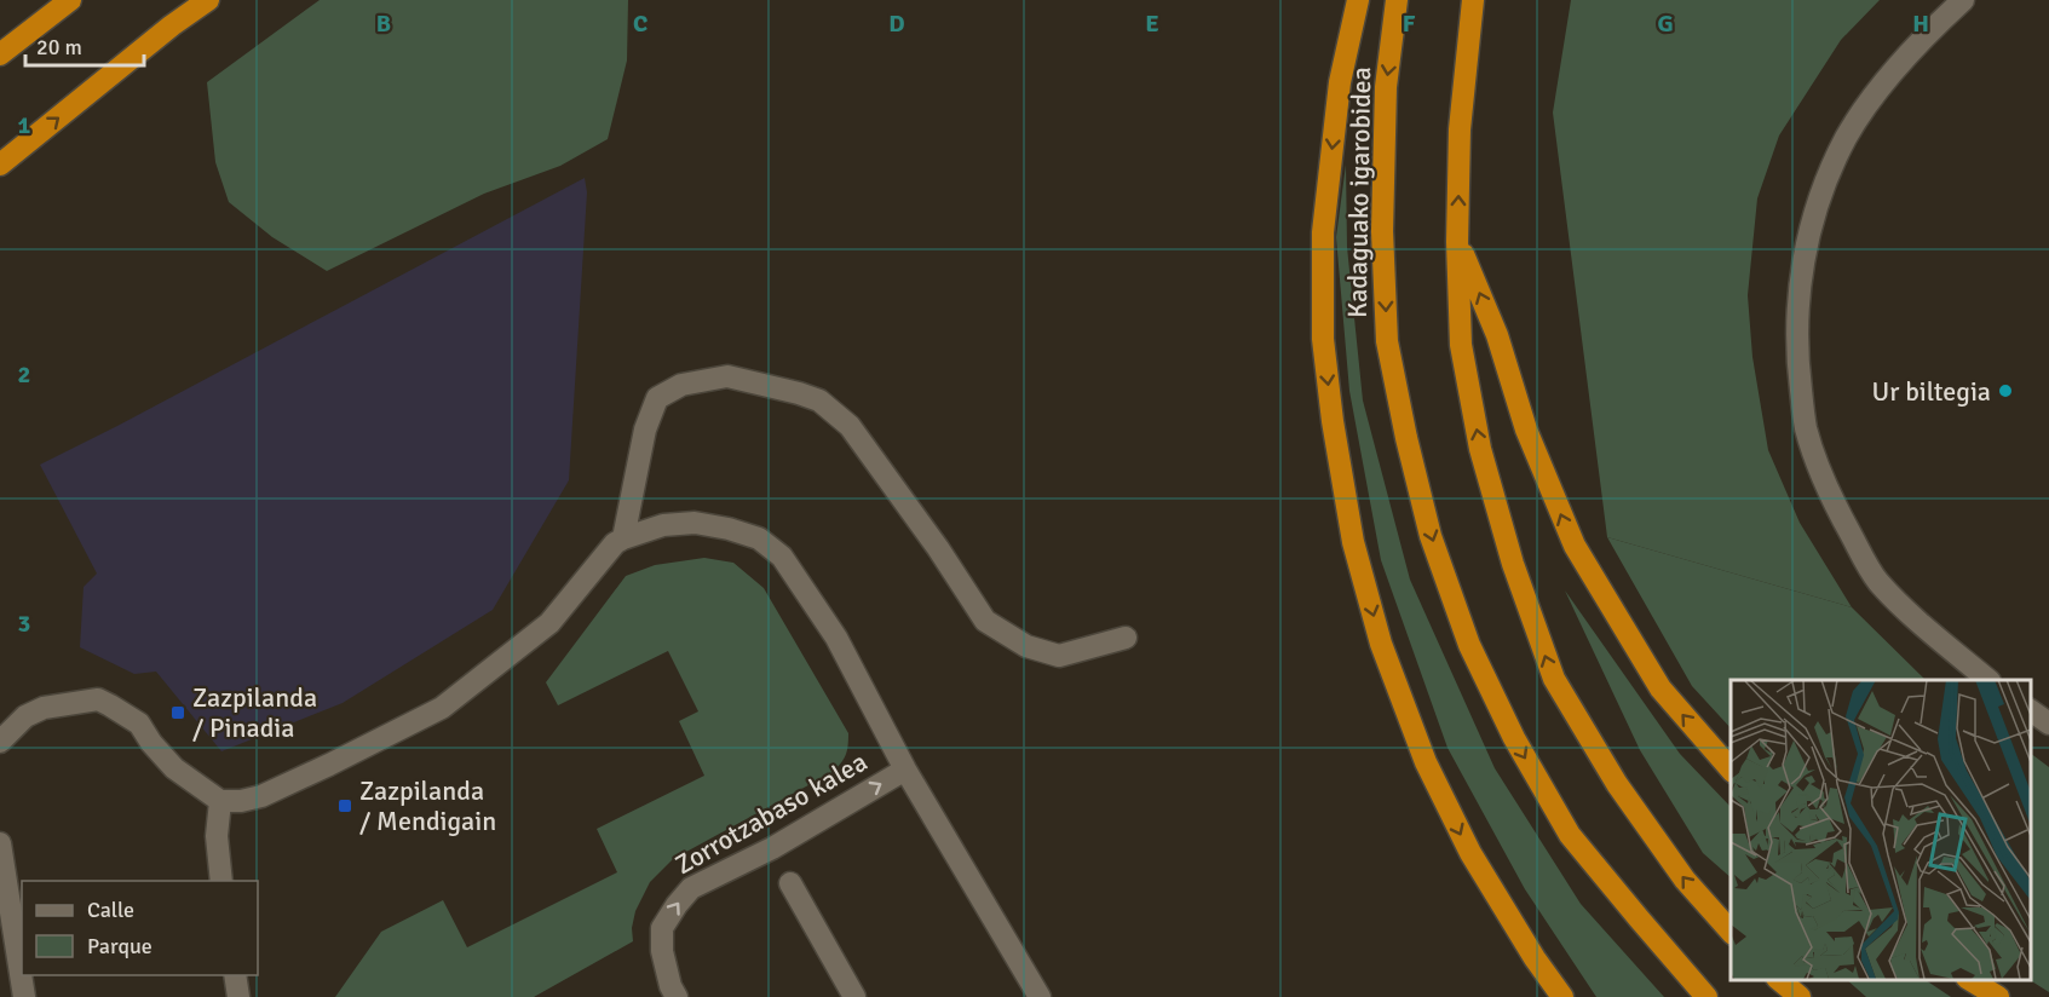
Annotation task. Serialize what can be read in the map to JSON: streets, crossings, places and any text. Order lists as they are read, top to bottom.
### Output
{
  "streets": {
    "highway": ["Kadaguako igarobidea"],
    "street": ["Zorrotzabaso kalea"]
  },
  "one_way": ["Zorrotzabaso kalea"],
  "places": {
    "other": ["Ur biltegia"],
    "transit": ["Zazpilanda / Pinadia", "Zazpilanda / Mendigain"]
  },
  "legend": ["Calle", "Parque"],
  "scale_bar": "20 m",
  "grid": {
    "columns": [
      "B",
      "C",
      "D",
      "E",
      "F",
      "G",
      "H"
    ],
    "rows": ["1", "2", "3"]
  }
}
